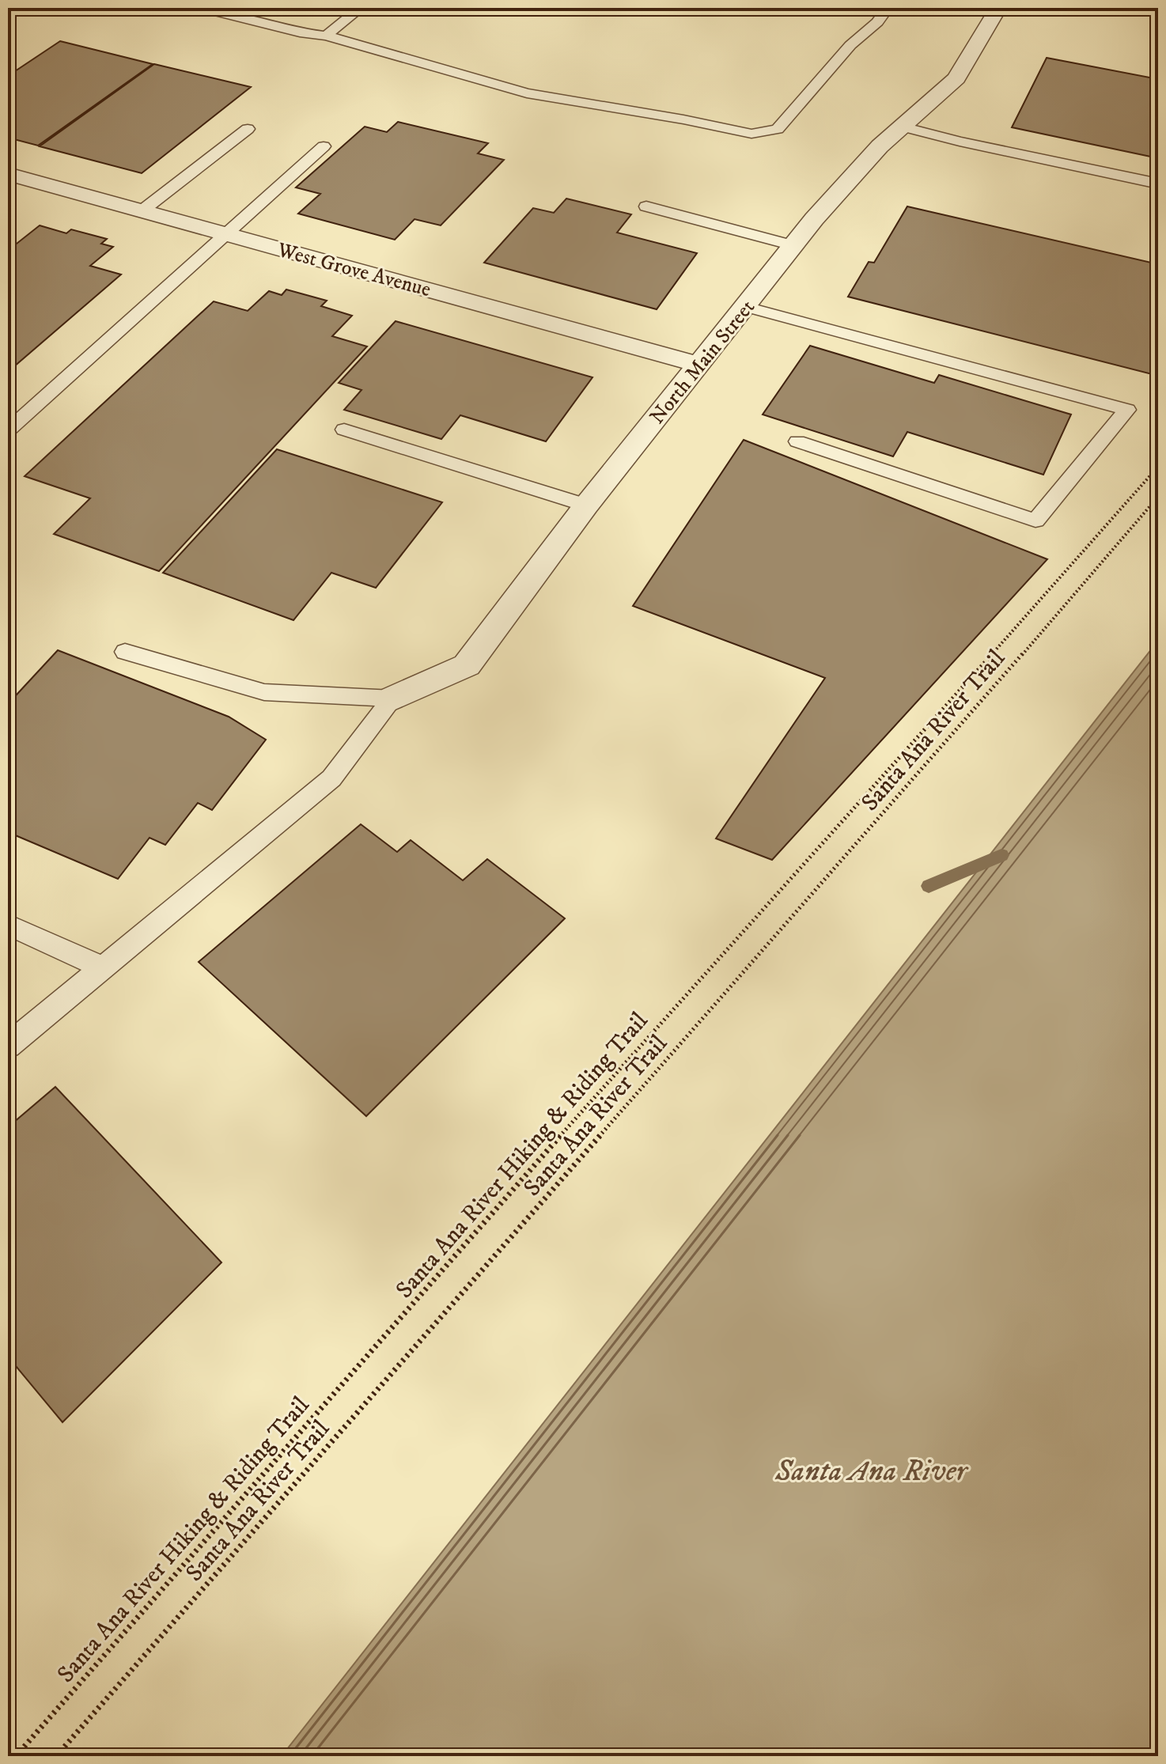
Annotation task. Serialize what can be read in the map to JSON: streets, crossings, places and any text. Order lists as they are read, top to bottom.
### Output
{
  "streets": {
    "street": ["West Grove Avenue", "North Main Street"],
    "path": ["Santa Ana River Trail", "Santa Ana River Hiking & Riding Trail"]
  },
  "crossings": [
    ["West Grove Avenue", "North Main Street"]
  ],
  "water": ["Santa Ana River"]
}
